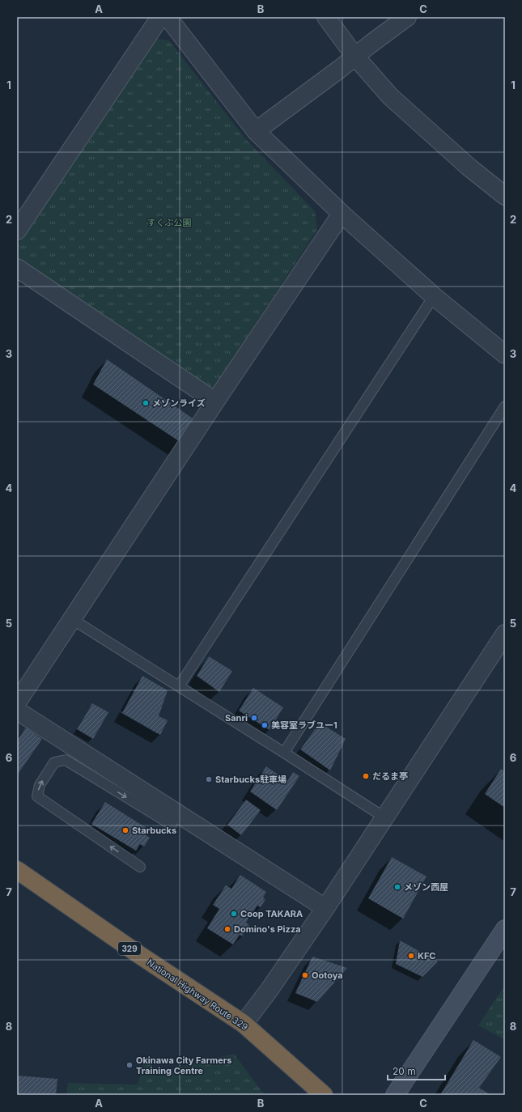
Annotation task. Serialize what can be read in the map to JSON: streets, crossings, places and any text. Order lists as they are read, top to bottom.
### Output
{
  "streets": {
    "highway": ["329", "National Highway Route 329"]
  },
  "parks": ["すくぶ公園"],
  "places": [
    "メゾンライズ",
    "Sanri",
    "美容室ラブユー1",
    "だるま亭",
    "Starbucks駐車場",
    "Starbucks",
    "メゾン西屋",
    "Coop TAKARA",
    "Domino's Pizza",
    "KFC",
    "Ootoya",
    "Okinawa City Farmers Training Centre"
  ],
  "scale_bar": "20 m",
  "grid": {
    "columns": ["A", "B", "C"],
    "rows": [
      "1",
      "2",
      "3",
      "4",
      "5",
      "6",
      "7",
      "8"
    ]
  }
}
